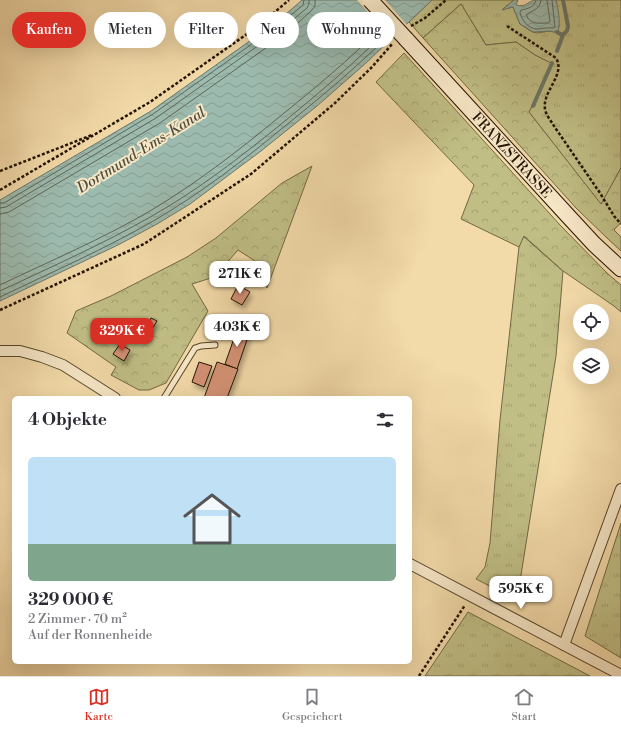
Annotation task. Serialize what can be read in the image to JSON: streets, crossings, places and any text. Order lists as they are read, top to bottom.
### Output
{
  "streets": {
    "main road": ["FRANZSTRASSE"]
  },
  "water": ["Dortmund-Ems-Kanal"],
  "page": {
    "chip": [
      "Kaufen",
      "Mieten",
      "Filter",
      "Neu",
      "Wohnung"
    ],
    "price": [
      "271K €",
      "403K €",
      "329K €",
      "595K €"
    ],
    "heading": "4 Objekte",
    "list": [
      {
        "name": "329 000 €",
        "note": "2 Zimmer · 70 m² · Auf der Ronnenheide"
      }
    ],
    "tabs": ["Karte", "Gespeichert", "Start"]
  }
}
